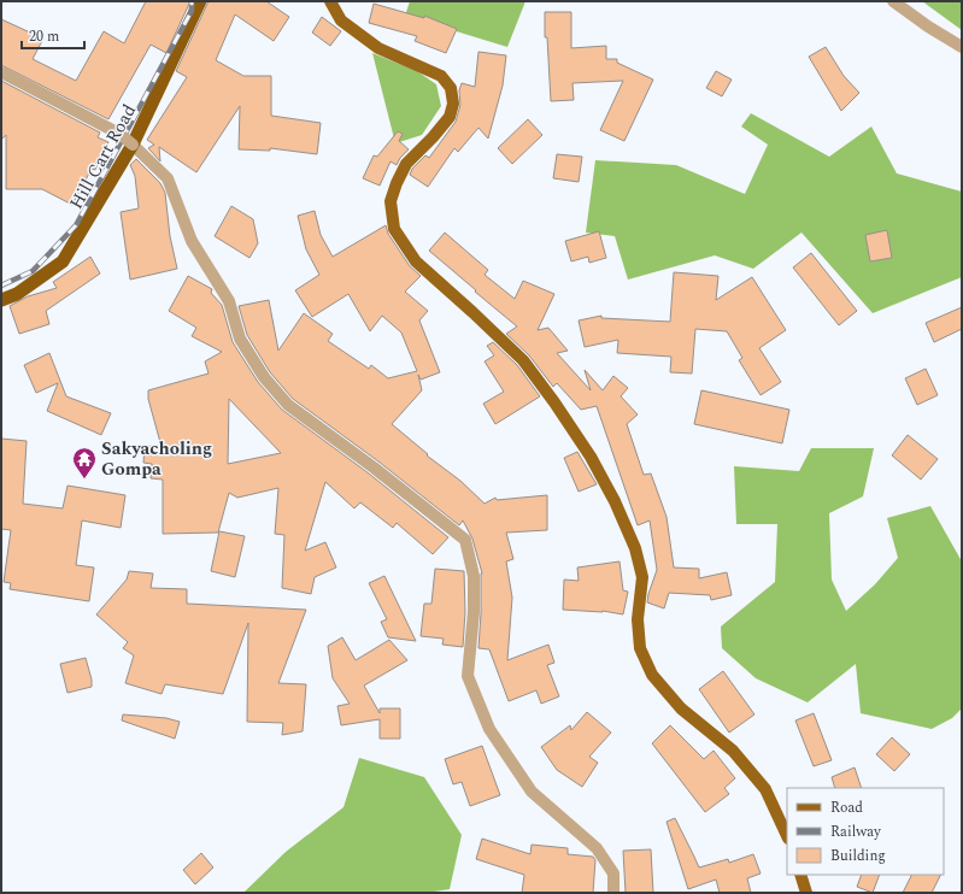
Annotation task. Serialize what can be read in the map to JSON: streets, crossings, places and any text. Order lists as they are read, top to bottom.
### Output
{
  "streets": {
    "highway": ["Hill Cart Road"]
  },
  "places": {
    "temple": ["Sakyacholing Gompa"]
  },
  "legend": ["Road", "Railway", "Building"],
  "scale_bar": "20 m"
}
